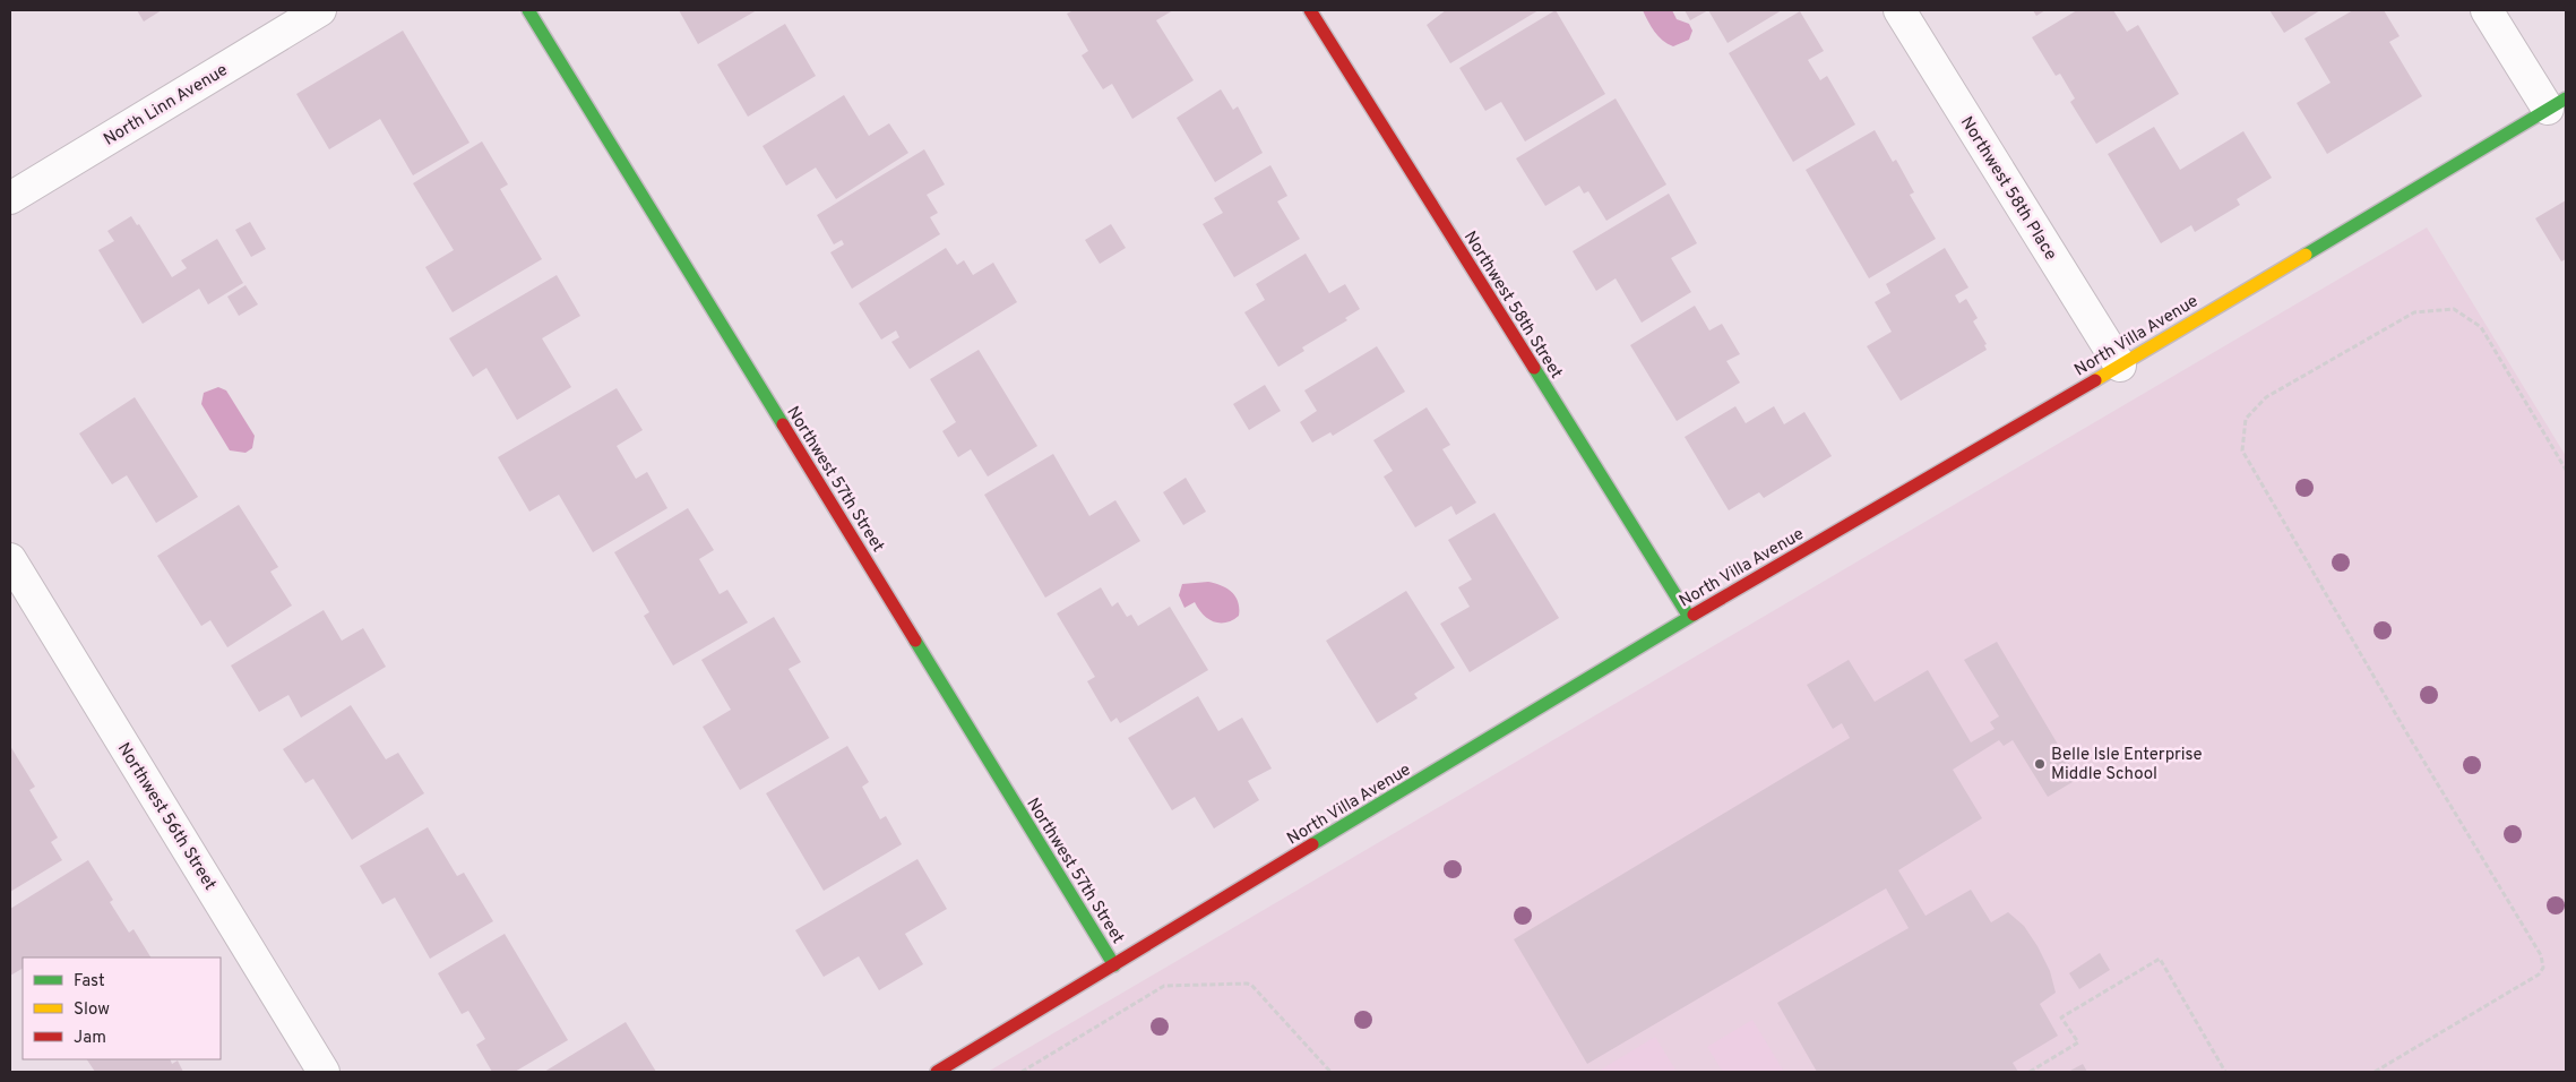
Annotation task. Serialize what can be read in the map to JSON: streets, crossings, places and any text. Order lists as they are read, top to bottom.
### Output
{
  "streets": {
    "street": [
      "North Linn Avenue",
      "Northwest 58th Place",
      "Northwest 58th Street",
      "North Villa Avenue",
      "Northwest 57th Street",
      "Northwest 56th Street"
    ]
  },
  "crossings": [
    ["Northwest 58th Place", "North Villa Avenue"],
    ["Northwest 58th Street", "North Villa Avenue"],
    ["North Villa Avenue", "Northwest 57th Street"]
  ],
  "places": ["Belle Isle Enterprise Middle School"],
  "legend": ["Fast", "Slow", "Jam"]
}
